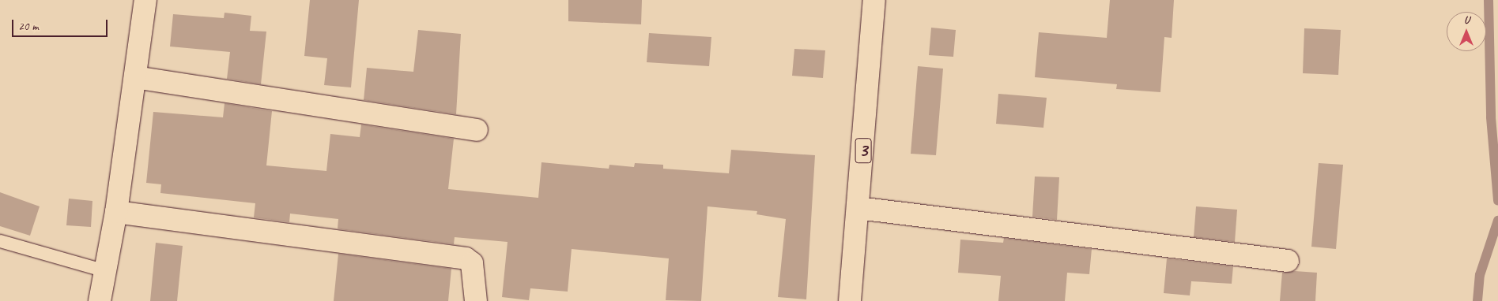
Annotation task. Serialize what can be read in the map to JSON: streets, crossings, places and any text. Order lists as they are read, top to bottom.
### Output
{
  "streets": {
    "main road": ["3"]
  },
  "scale_bar": "20 m",
  "north": "top"
}
